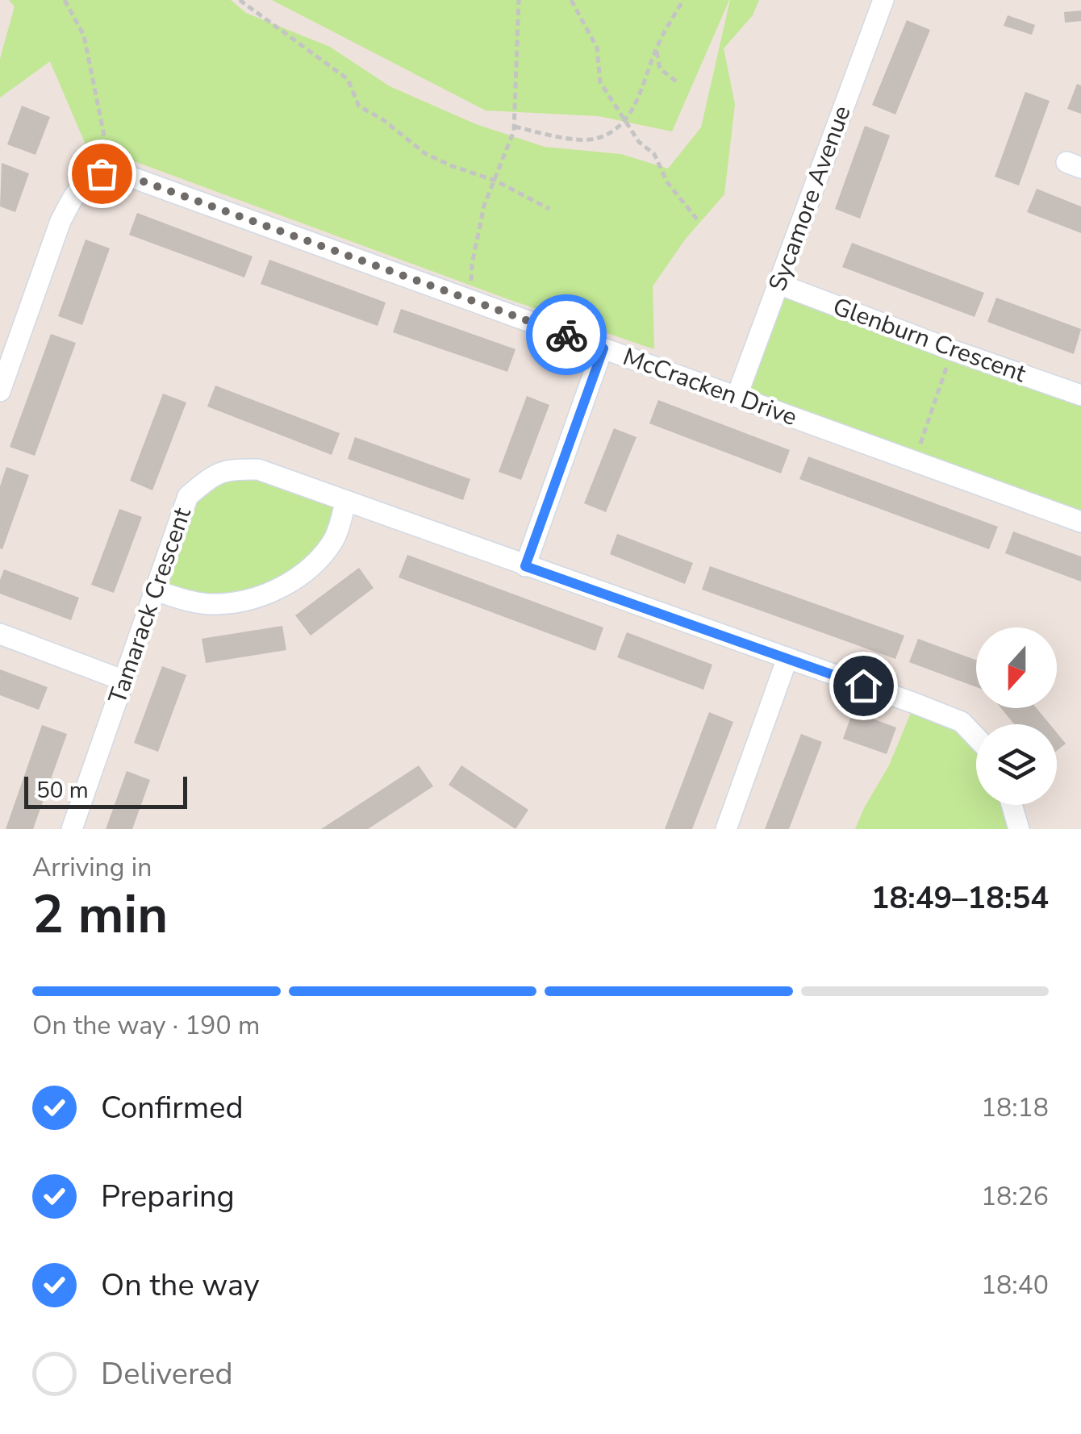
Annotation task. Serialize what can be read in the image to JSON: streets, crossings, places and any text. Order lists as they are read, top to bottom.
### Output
{
  "streets": {
    "street": [
      "Sycamore Avenue",
      "Glenburn Crescent",
      "McCracken Drive",
      "Tamarack Crescent"
    ]
  },
  "crossings": [
    ["Sycamore Avenue", "Glenburn Crescent"],
    ["Sycamore Avenue", "McCracken Drive"]
  ],
  "scale_bar": "50 m",
  "north": "bottom",
  "page": {
    "scale": "50 m",
    "heading": ["2 min", "Arriving in", "18:49–18:54"],
    "bar": "On the way · 190 m",
    "list": [
      ["Confirmed", "18:18"],
      ["Preparing", "18:26"],
      ["On the way", "18:40"],
      "Delivered"
    ]
  }
}
